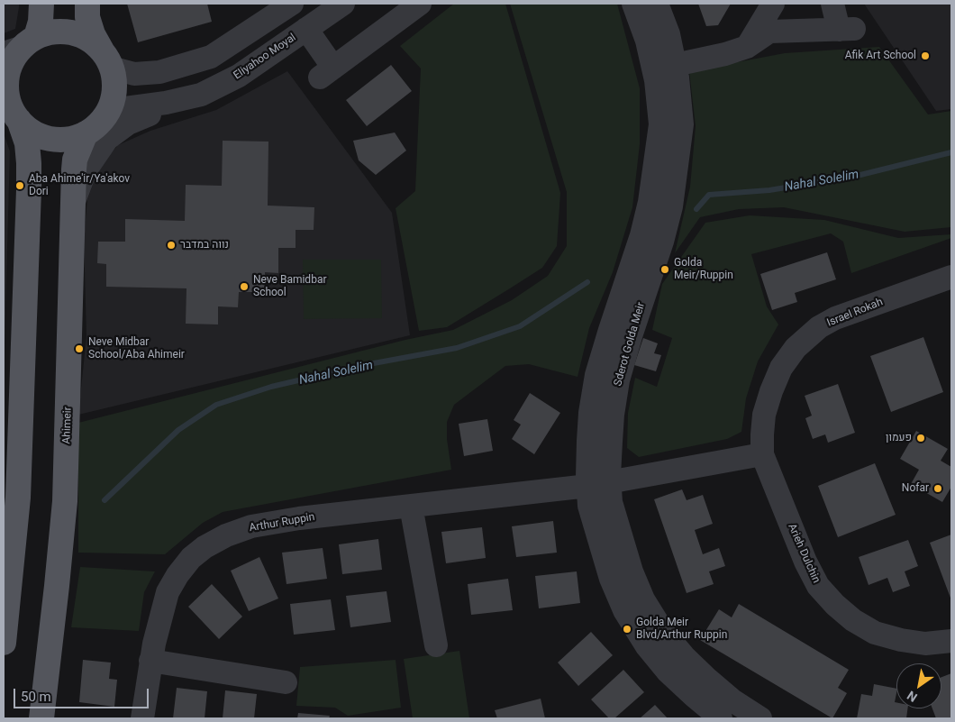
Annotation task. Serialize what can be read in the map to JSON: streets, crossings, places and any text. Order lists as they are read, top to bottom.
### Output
{
  "streets": {
    "main road": ["Ahimeir"],
    "street": [
      "Eliyahoo Moyal",
      "Israel Rokah",
      "Sderot Golda Meir",
      "Arthur Ruppin",
      "Arieh Dulchin"
    ]
  },
  "crossings": [
    ["Eliyahoo Moyal", "Ahimeir"],
    ["Israel Rokah", "Arthur Ruppin"],
    ["Israel Rokah", "Arieh Dulchin"],
    ["Sderot Golda Meir", "Arthur Ruppin"],
    ["Arthur Ruppin", "Arieh Dulchin"]
  ],
  "water": ["Nahal Solelim"],
  "places": [
    "Afik Art School",
    "Aba Ahime'ir/Ya'akov Dori",
    "נווה במדבר",
    "Golda Meir/Ruppin",
    "Neve Bamidbar School",
    "Neve Midbar School/Aba Ahimeir",
    "פעמון",
    "Nofar",
    "Golda Meir Blvd/Arthur Ruppin"
  ],
  "scale_bar": "50 m",
  "north": "bottom left"
}
